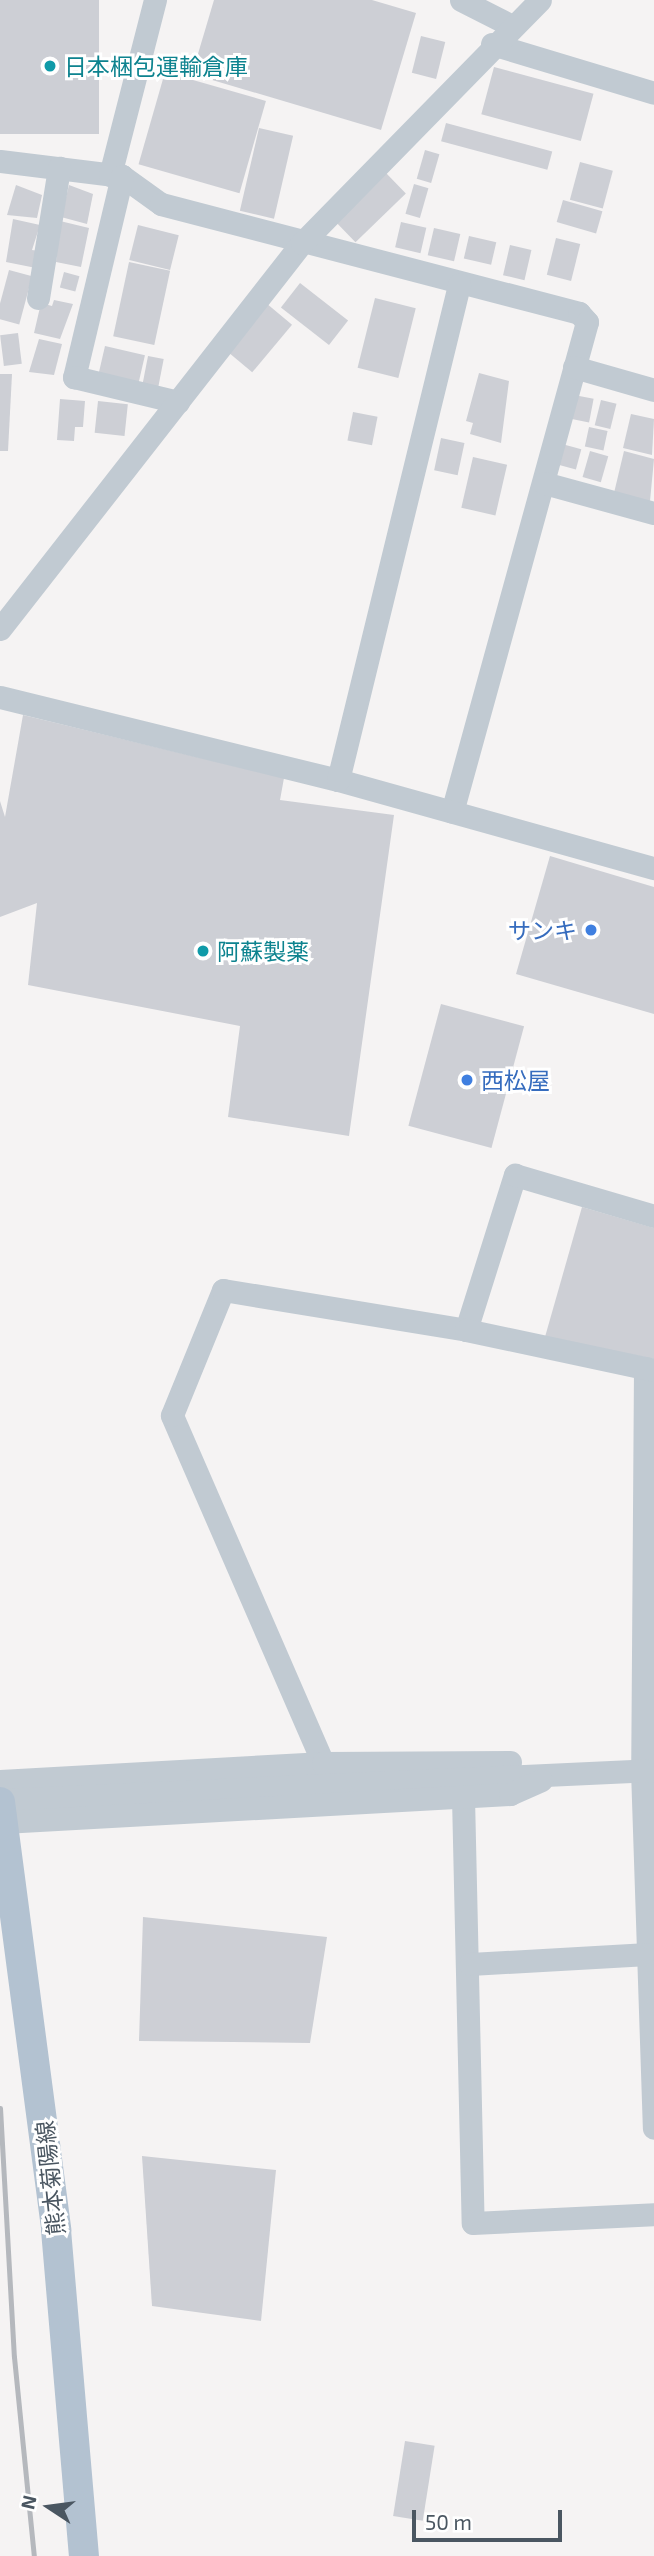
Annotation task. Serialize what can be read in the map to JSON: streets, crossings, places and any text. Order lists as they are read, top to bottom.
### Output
{
  "streets": {
    "main road": ["熊本菊陽線"]
  },
  "places": [
    "日本梱包運輸倉庫",
    "サンキ",
    "阿蘇製薬",
    "西松屋"
  ],
  "scale_bar": "50 m",
  "north": "left"
}
